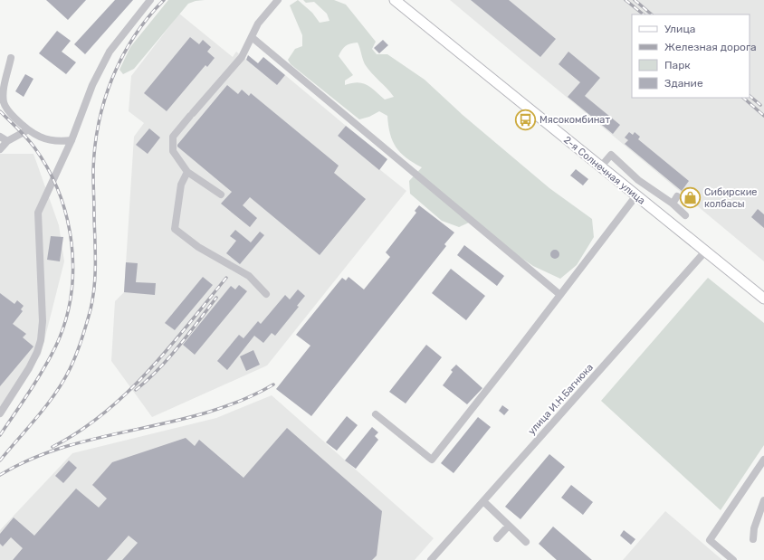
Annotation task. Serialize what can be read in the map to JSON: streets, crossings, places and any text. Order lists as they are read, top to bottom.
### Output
{
  "streets": {
    "main road": ["2-я Солнечная улица"],
    "street": ["улица И.Н.Багнюка"]
  },
  "crossings": [
    ["2-я Солнечная улица", "улица И.Н.Багнюка"]
  ],
  "places": {
    "bus stop": ["Мясокомбинат"],
    "shop": ["Сибирские колбасы"]
  },
  "legend": [
    "Улица",
    "Железная дорога",
    "Парк",
    "Здание"
  ]
}
